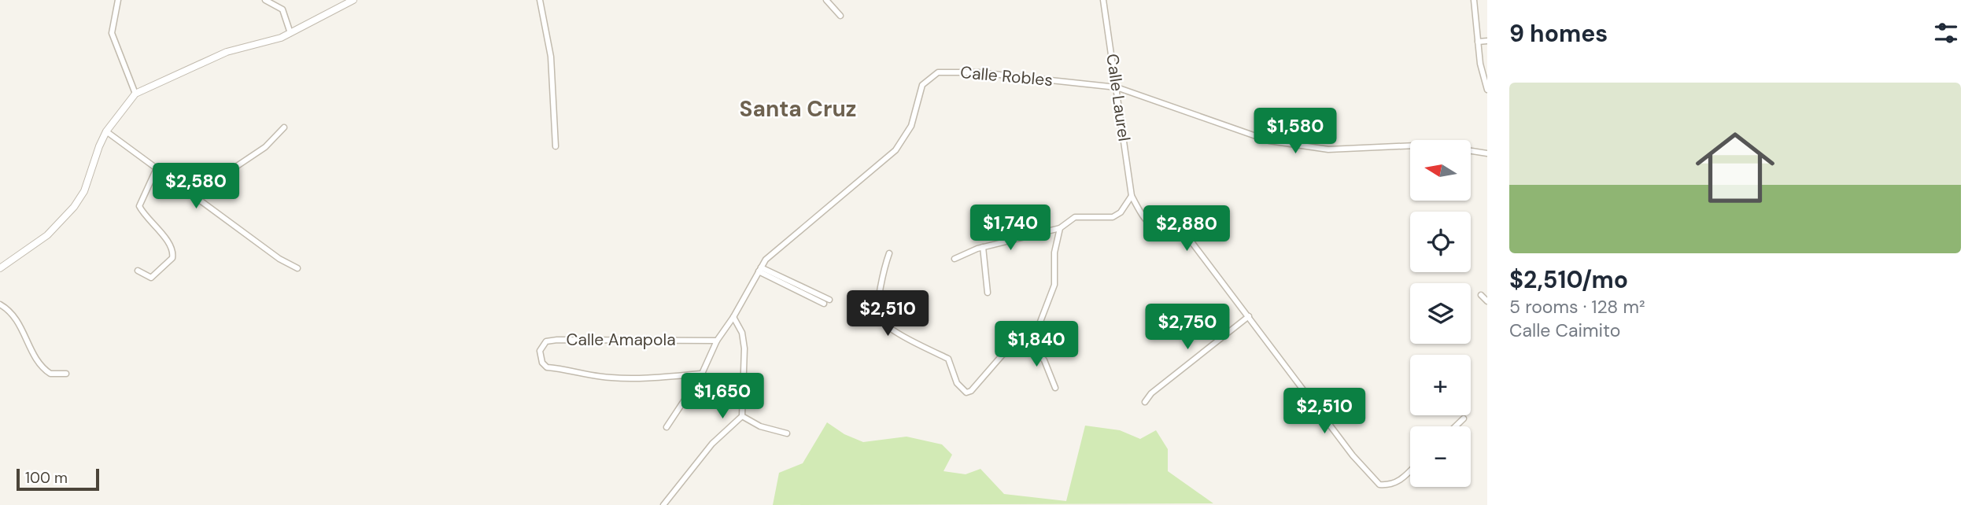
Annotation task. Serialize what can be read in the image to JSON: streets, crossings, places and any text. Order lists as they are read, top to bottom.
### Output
{
  "streets": {
    "street": ["Calle Robles", "Calle Laurel", "Calle Amapola"]
  },
  "crossings": [
    ["Calle Robles", "Calle Laurel"],
    ["Calle Robles", "Calle Amapola"]
  ],
  "districts": ["Santa Cruz"],
  "scale_bar": "100 m",
  "north": "left",
  "page": {
    "heading": "9 homes",
    "list": [
      {
        "name": "$2,510/mo",
        "note": "5 rooms · 128 m² · Calle Caimito"
      }
    ],
    "price": [
      "$1,580",
      "$2,580",
      "$1,740",
      "$2,880",
      "$2,510",
      "$2,750",
      "$1,840",
      "$1,650",
      "$2,510"
    ],
    "map_buttons": ["+", "−"],
    "scale": "100 m"
  }
}
